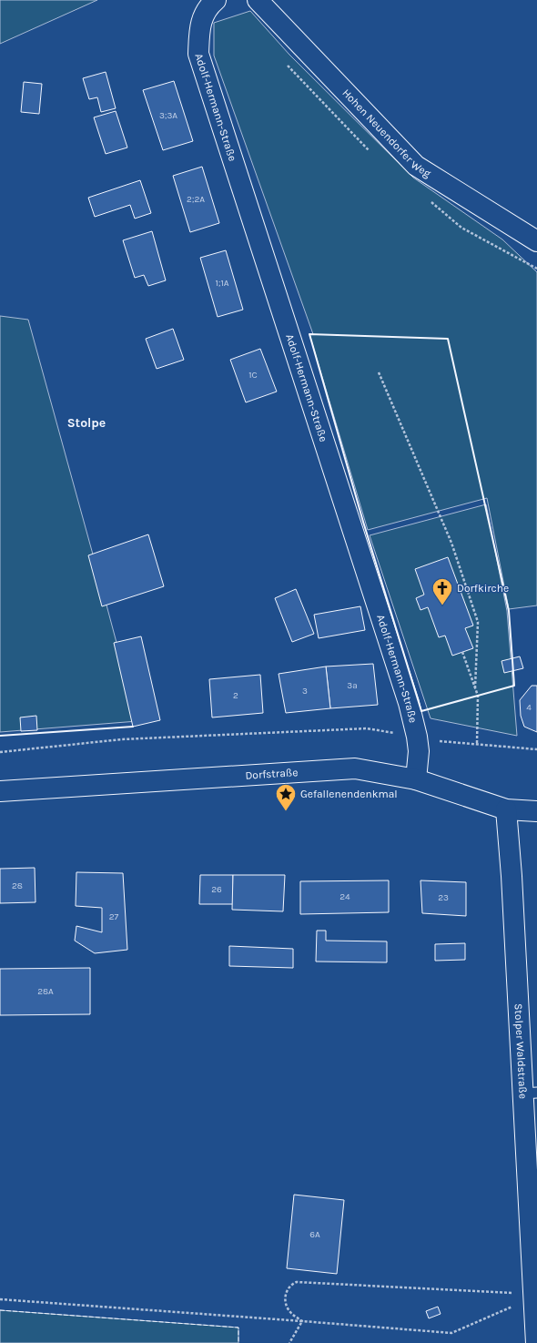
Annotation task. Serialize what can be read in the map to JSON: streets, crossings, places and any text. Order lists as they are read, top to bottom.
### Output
{
  "streets": {
    "street": [
      "Adolf-Hermann-Straße",
      "Hohen Neuendorfer Weg",
      "Dorfstraße",
      "Stolper Waldstraße"
    ]
  },
  "crossings": [
    ["Adolf-Hermann-Straße", "Dorfstraße"],
    ["Dorfstraße", "Stolper Waldstraße"]
  ],
  "districts": ["Stolpe"],
  "places": {
    "church": ["Dorfkirche"],
    "place": ["Gefallenendenkmal"]
  },
  "house_numbers": [
    "3;3A",
    "2;2A",
    "1;1A",
    "1C",
    "3a",
    "3",
    "2",
    "4",
    "28",
    "26",
    "24",
    "23",
    "27",
    "28A",
    "6A"
  ]
}
